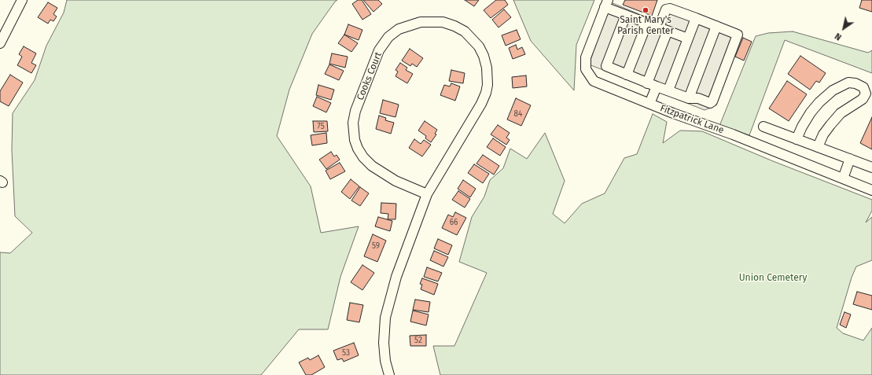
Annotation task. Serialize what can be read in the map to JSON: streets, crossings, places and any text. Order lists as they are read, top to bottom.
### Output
{
  "streets": {
    "street": ["Cooks Court", "Fitzpatrick Lane"]
  },
  "parks": ["Union Cemetery"],
  "places": ["Saint Mary's Parish Center"],
  "house_numbers": [
    "84",
    "75",
    "66",
    "59",
    "52",
    "53"
  ],
  "north": "bottom left"
}
